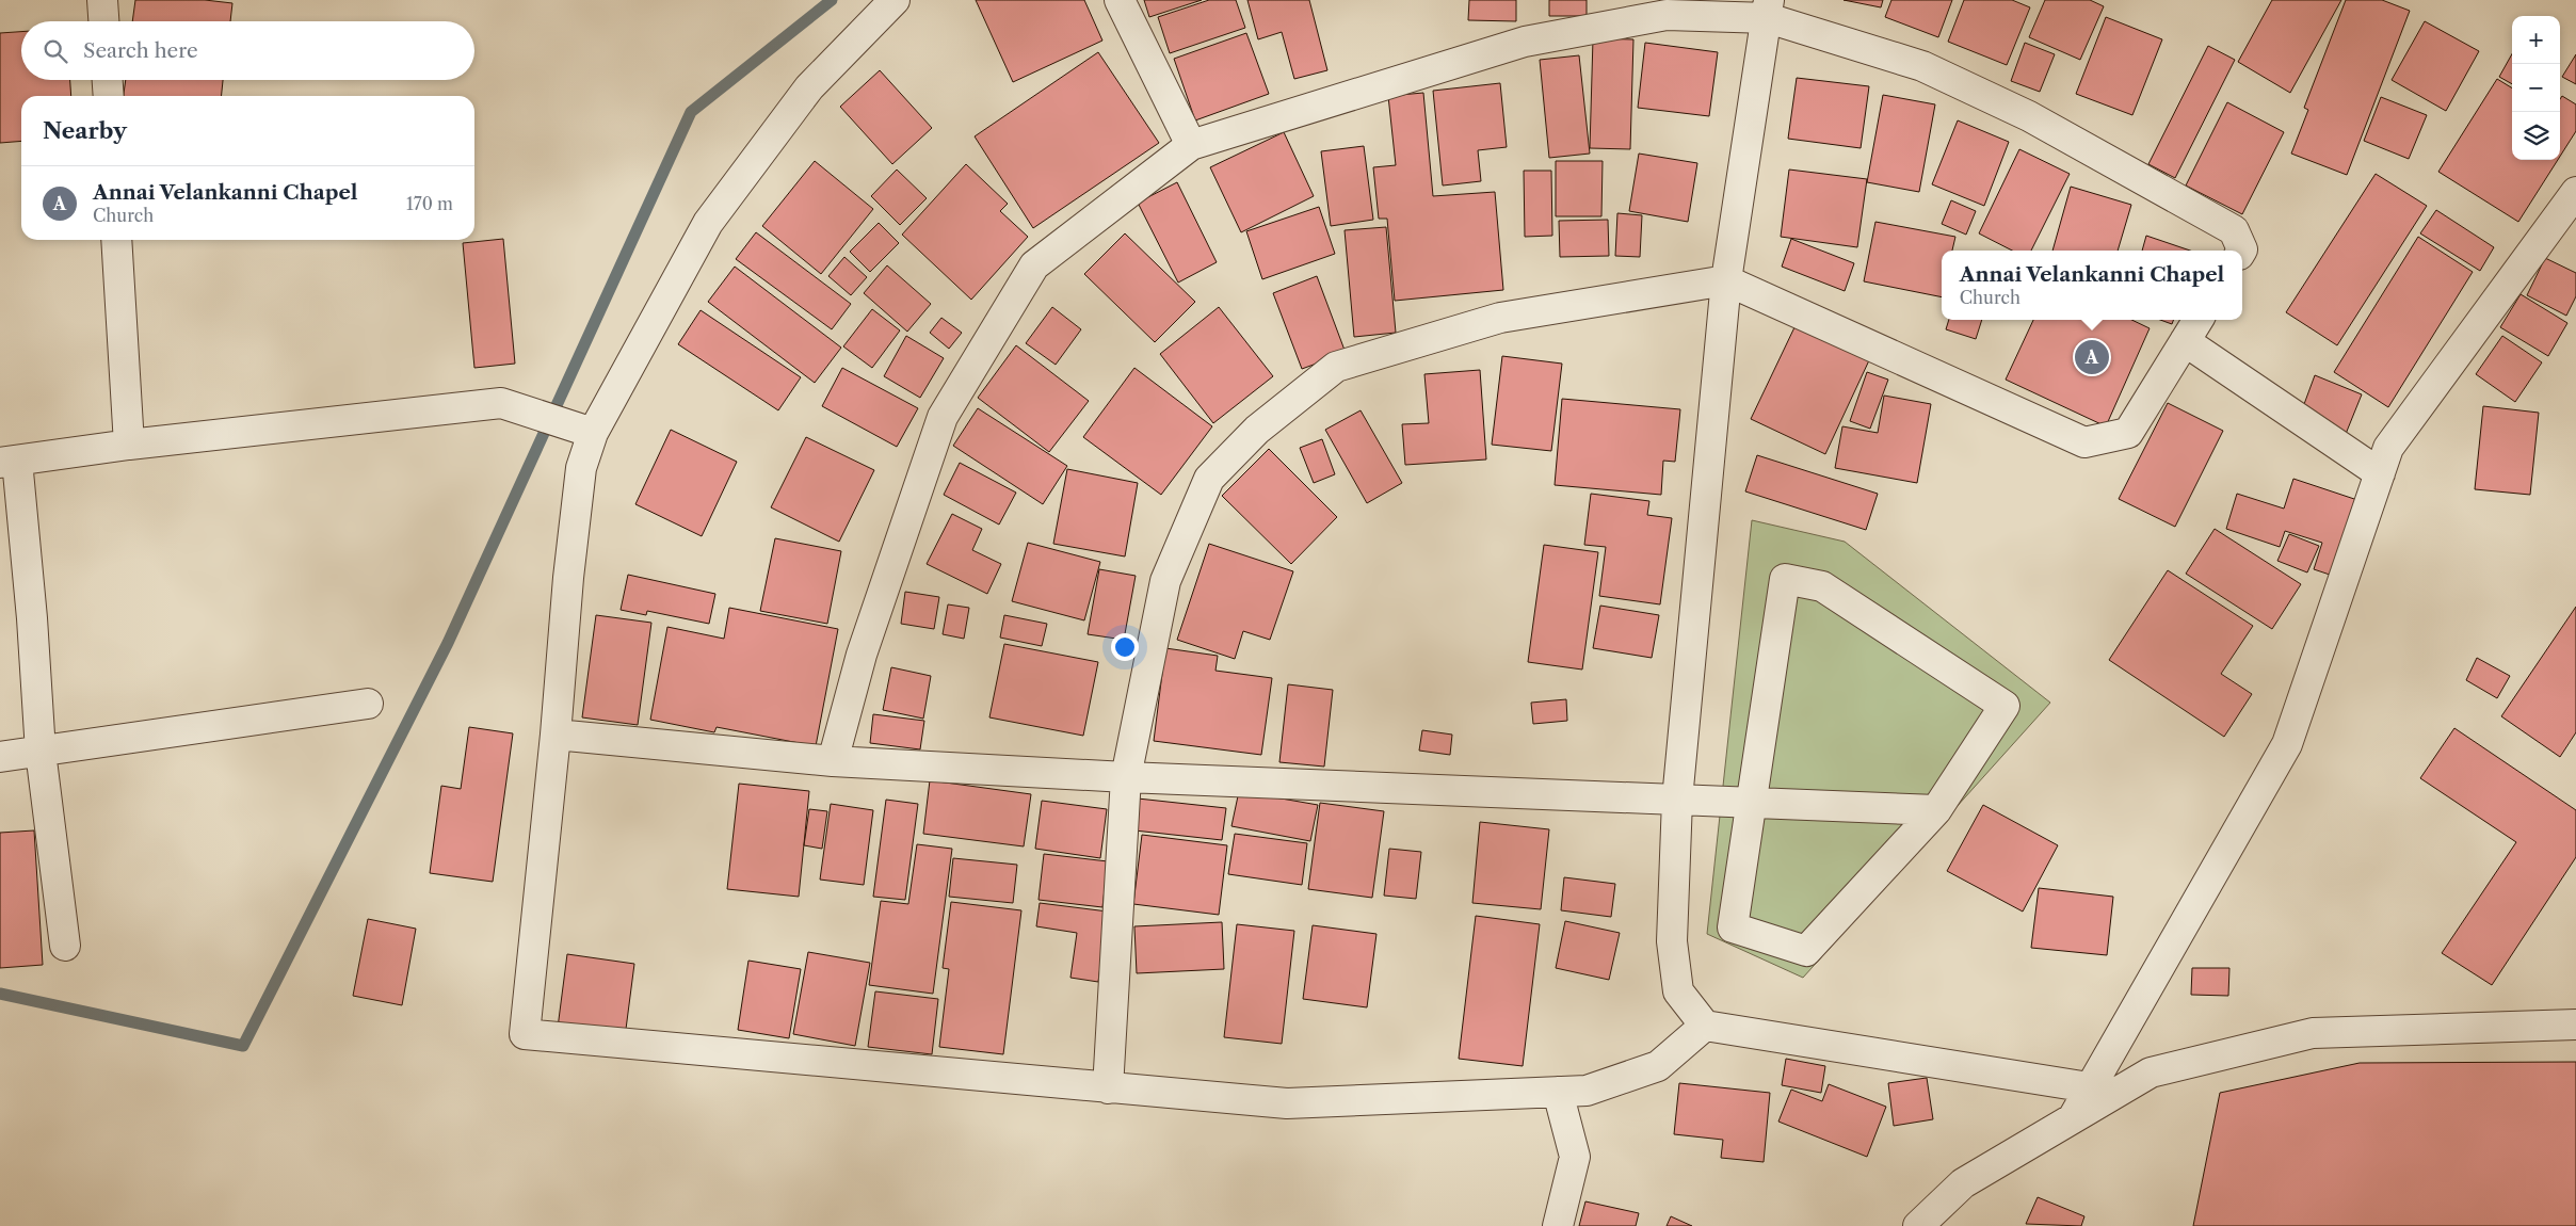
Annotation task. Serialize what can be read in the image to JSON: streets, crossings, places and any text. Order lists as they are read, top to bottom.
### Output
{
  "page": {
    "map_buttons": ["+", "−"],
    "search": "Search here",
    "heading": "Nearby",
    "list": [
      {
        "mark": "A",
        "name": "Annai Velankanni Chapel",
        "note": "Church",
        "value": "170 m"
      }
    ],
    "popup": ["Annai Velankanni Chapel", "Church"],
    "pins": "A"
  }
}
